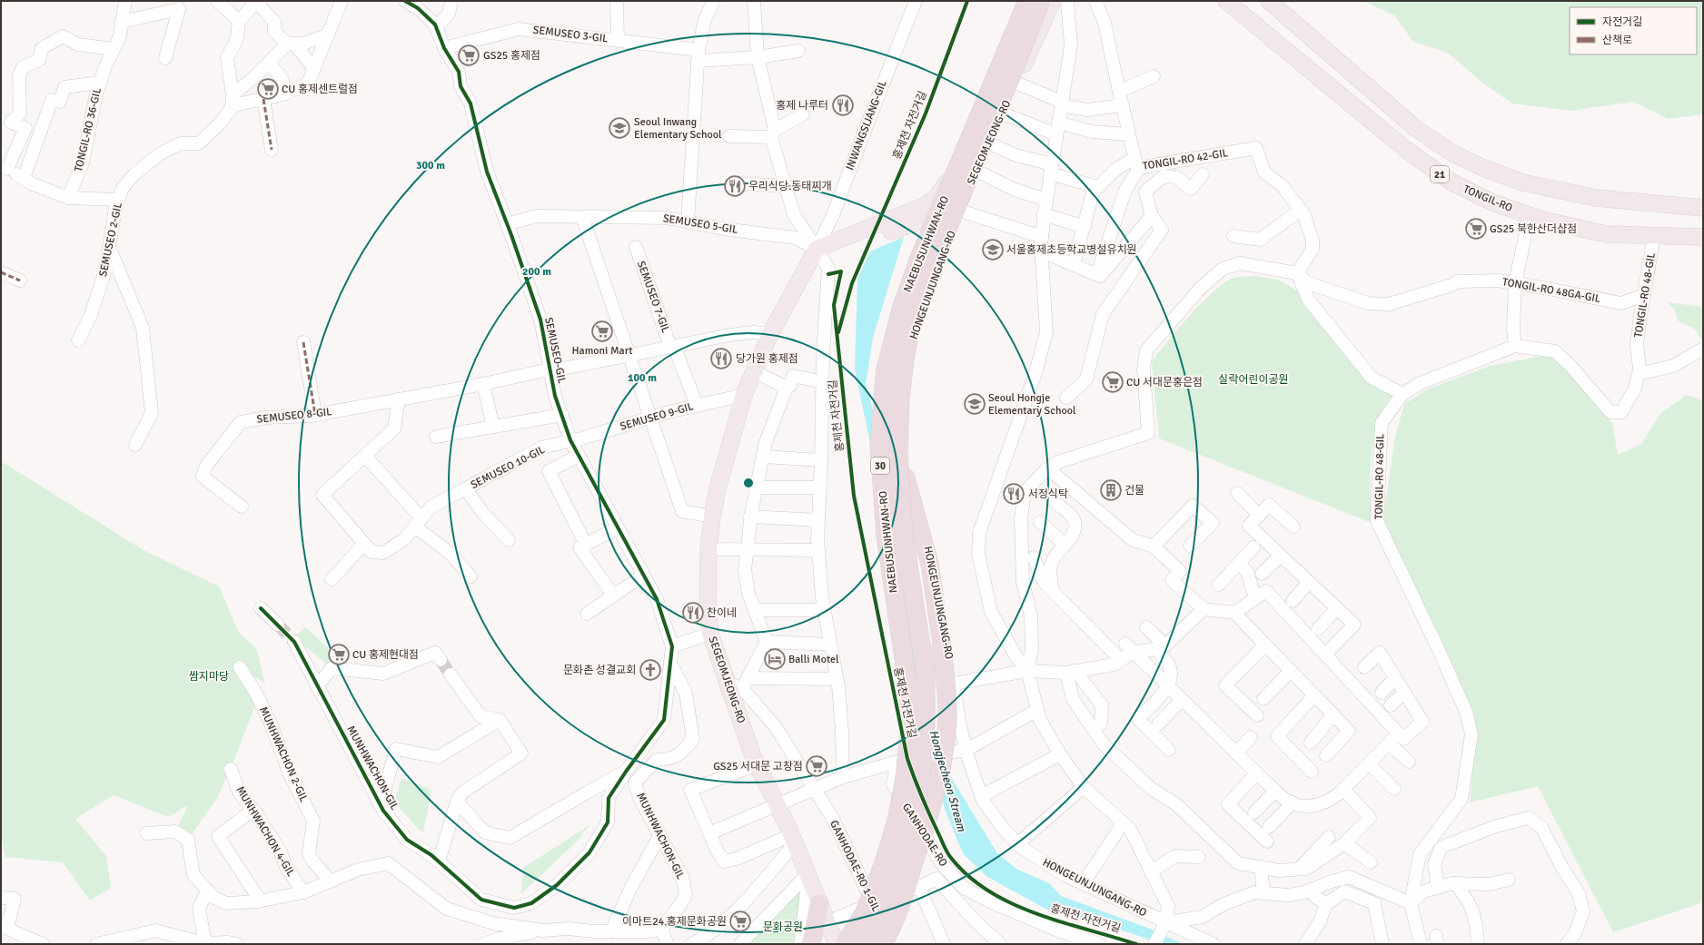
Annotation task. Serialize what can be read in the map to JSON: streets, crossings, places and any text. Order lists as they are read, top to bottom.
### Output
{
  "streets": {
    "highway": ["NAEBUSUNHWAN-RO", "30"],
    "main road": ["SEGEOMJEONG-RO", "21", "TONGIL-RO"],
    "street": [
      "SEMUSEO 3-GIL",
      "INWANGSIJANG-GIL",
      "TONGIL-RO 36-GIL",
      "TONGIL-RO 42-GIL",
      "SEMUSEO 5-GIL",
      "SEMUSEO 2-GIL",
      "HONGEUNJUNGANG-RO",
      "TONGIL-RO 48GA-GIL",
      "TONGIL-RO 48-GIL",
      "SEMUSEO 7-GIL",
      "SEMUSEO-GIL",
      "SEMUSEO 8-GIL",
      "SEMUSEO 9-GIL",
      "SEMUSEO 10-GIL",
      "MUNHWACHON 2-GIL",
      "MUNHWACHON-GIL",
      "MUNHWACHON 4-GIL",
      "GANHODAE-RO",
      "GANHODAE-RO 1-GIL"
    ],
    "cycle path": ["홍제천 자전거길"]
  },
  "crossings": [
    ["SEMUSEO 3-GIL", "SEMUSEO-GIL"],
    ["INWANGSIJANG-GIL", "SEGEOMJEONG-RO"],
    ["INWANGSIJANG-GIL", "SEMUSEO 5-GIL"],
    ["SEGEOMJEONG-RO", "SEMUSEO 5-GIL"],
    ["SEGEOMJEONG-RO", "HONGEUNJUNGANG-RO"],
    ["SEGEOMJEONG-RO", "SEMUSEO 7-GIL"],
    ["SEGEOMJEONG-RO", "SEMUSEO 9-GIL"],
    ["SEGEOMJEONG-RO", "GANHODAE-RO 1-GIL"],
    ["TONGIL-RO 42-GIL", "TONGIL-RO 48GA-GIL"],
    ["TONGIL-RO", "TONGIL-RO 48-GIL"],
    ["SEMUSEO 5-GIL", "SEMUSEO-GIL"],
    ["TONGIL-RO 48GA-GIL", "TONGIL-RO 48-GIL"],
    ["SEMUSEO 7-GIL", "SEMUSEO-GIL"],
    ["SEMUSEO 7-GIL", "SEMUSEO 8-GIL"],
    ["SEMUSEO 7-GIL", "SEMUSEO 9-GIL"],
    ["SEMUSEO-GIL", "SEMUSEO 8-GIL"],
    ["SEMUSEO-GIL", "SEMUSEO 9-GIL"],
    ["SEMUSEO-GIL", "SEMUSEO 10-GIL"],
    ["SEMUSEO-GIL", "MUNHWACHON-GIL"],
    ["SEMUSEO 8-GIL", "SEMUSEO 10-GIL"],
    ["SEMUSEO 9-GIL", "SEMUSEO 10-GIL"]
  ],
  "water": ["Hongjecheon Stream"],
  "parks": ["실락어린이공원", "쌈지마당", "문화공원"],
  "places": {
    "supermarket": [
      "GS25 홍제점",
      "CU 홍제센트럴점",
      "GS25 북한산더샵점",
      "Hamoni Mart",
      "CU 서대문홍은점",
      "CU 홍제현대점",
      "GS25 서대문 고창점",
      "이마트24 홍제문화공원"
    ],
    "restaurant": [
      "홍제 나루터",
      "우리식당.동태찌개",
      "당가원 홍제점",
      "서정식탁",
      "찬이네"
    ],
    "school or university": ["Seoul Inwang Elementary School", "서울홍제초등학교병설유치원", "Seoul Hongje Elementary School"],
    "building": ["건물"],
    "hotel": ["Balli Motel"],
    "church": ["문화촌 성결교회"]
  },
  "legend": ["자전거길", "산책로"],
  "rings": ["300 m", "200 m", "100 m"]
}
